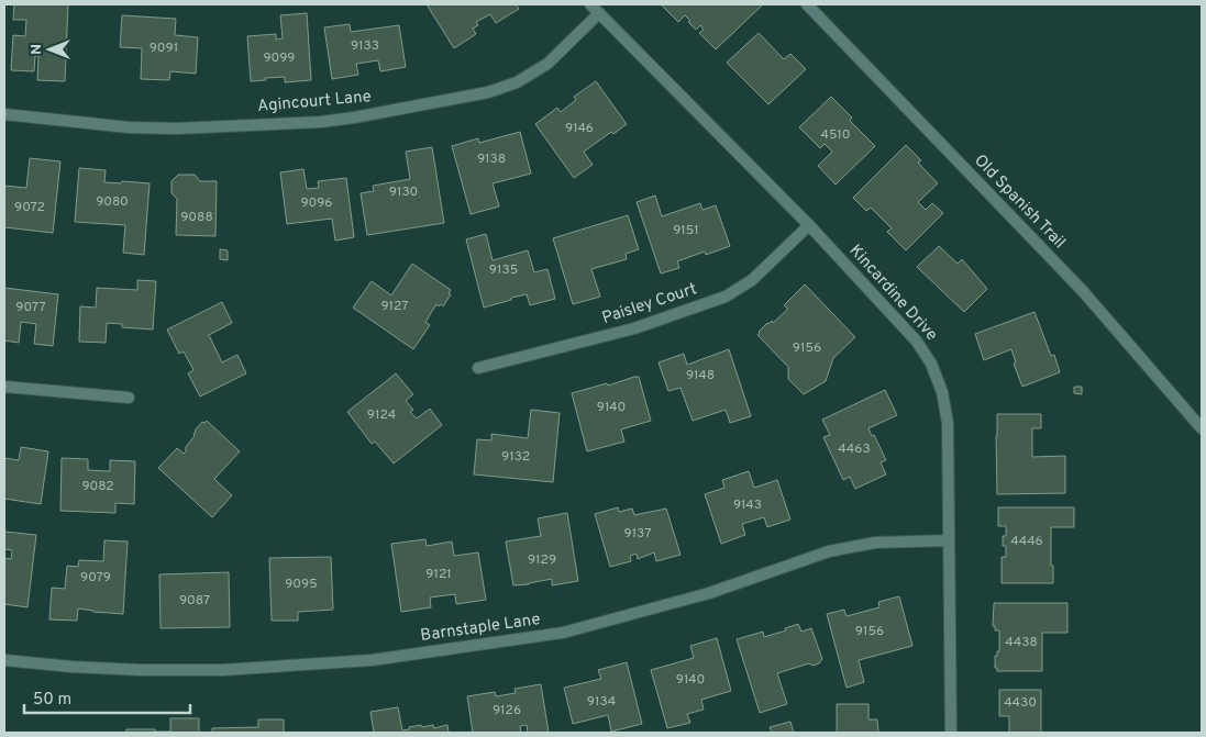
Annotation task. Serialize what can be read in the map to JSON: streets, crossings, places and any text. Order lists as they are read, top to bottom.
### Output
{
  "streets": {
    "street": [
      "Agincourt Lane",
      "Old Spanish Trail",
      "Kincardine Drive",
      "Paisley Court",
      "Barnstaple Lane"
    ]
  },
  "crossings": [
    ["Agincourt Lane", "Kincardine Drive"],
    ["Kincardine Drive", "Paisley Court"],
    ["Kincardine Drive", "Barnstaple Lane"]
  ],
  "house_numbers": [
    "9133",
    "9091",
    "9099",
    "9146",
    "4510",
    "9138",
    "9130",
    "9080",
    "9096",
    "9072",
    "9088",
    "9151",
    "9135",
    "9127",
    "9077",
    "9156",
    "9148",
    "9140",
    "9124",
    "4463",
    "9132",
    "9082",
    "9143",
    "9137",
    "4446",
    "9129",
    "9121",
    "9079",
    "9095",
    "9087",
    "9156",
    "4438",
    "9140",
    "9134",
    "4430",
    "9126"
  ],
  "scale_bar": "50 m",
  "north": "left"
}
